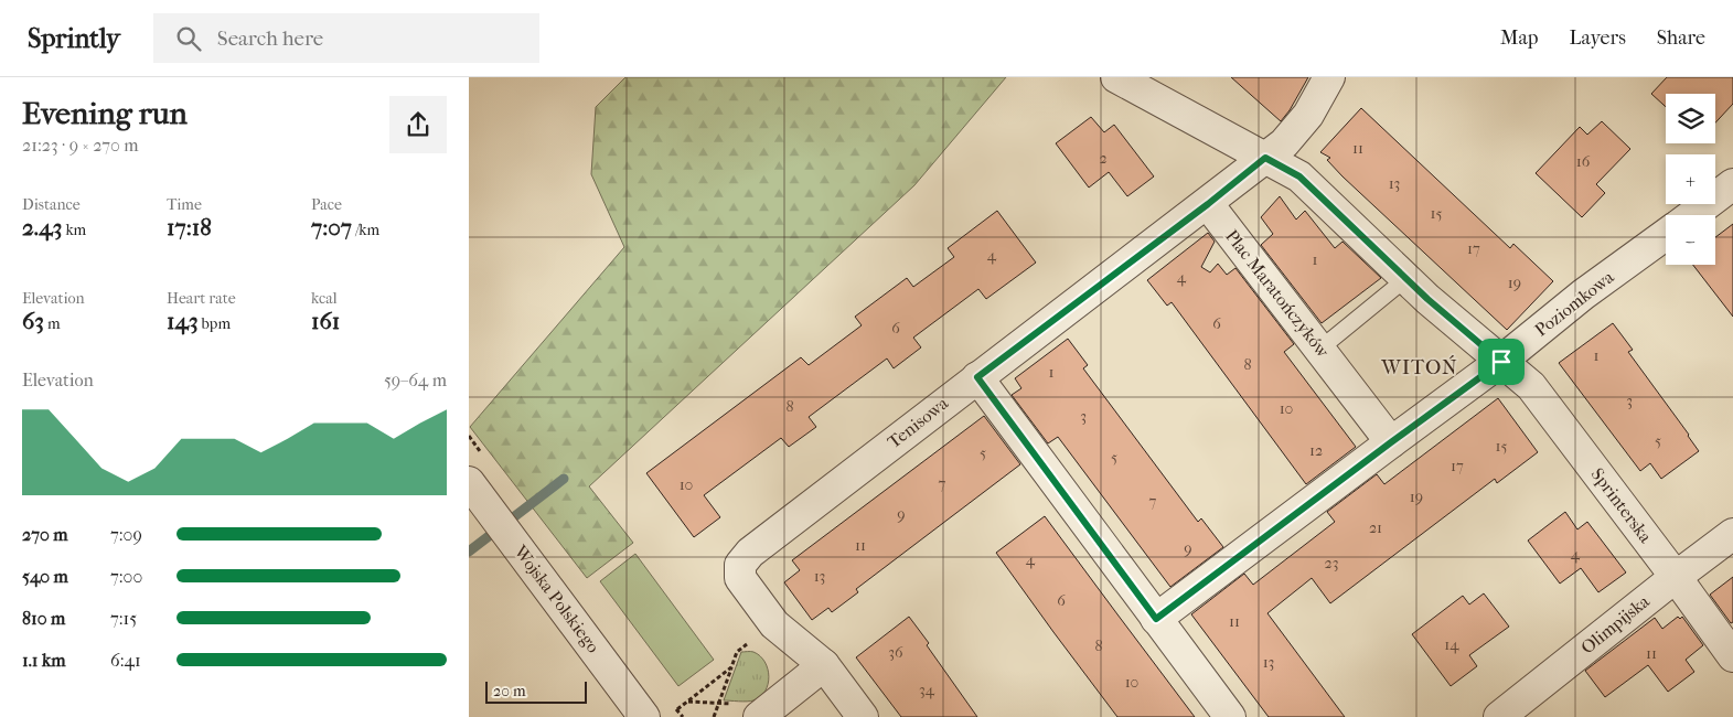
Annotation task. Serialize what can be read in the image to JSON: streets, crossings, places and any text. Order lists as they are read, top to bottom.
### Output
{
  "streets": {
    "street": [
      "Plac Maratończyków",
      "Poziomkowa",
      "Tenisowa",
      "Sprinterska",
      "Wojska Polskiego",
      "Olimpijska"
    ]
  },
  "crossings": [
    ["Plac Maratończyków", "Poziomkowa"],
    ["Plac Maratończyków", "Tenisowa"],
    ["Poziomkowa", "Sprinterska"],
    ["Sprinterska", "Olimpijska"]
  ],
  "districts": ["WITOŃ"],
  "house_numbers": [
    "11",
    "2",
    "16",
    "13",
    "15",
    "17",
    "4",
    "1",
    "4",
    "19",
    "6",
    "6",
    "1",
    "8",
    "1",
    "3",
    "8",
    "10",
    "3",
    "5",
    "15",
    "12",
    "5",
    "5",
    "17",
    "7",
    "10",
    "19",
    "7",
    "9",
    "21",
    "11",
    "9",
    "4",
    "4",
    "23",
    "13",
    "6",
    "11",
    "14",
    "8",
    "36",
    "11",
    "13",
    "10",
    "34"
  ],
  "scale_bar": "20 m",
  "page": {
    "header": "Sprintly",
    "search": "Search here",
    "nav": ["Map", "Layers", "Share"],
    "heading": ["Evening run", "21:23 · 9 × 270 m"],
    "map_buttons": ["+", "−"],
    "stats": [
      ["Distance", "2.43 km"],
      ["Time", "17:18"],
      ["Pace", "7:07 /km"],
      ["Elevation", "63 m"],
      ["Heart rate", "143 bpm"],
      ["kcal", "161"]
    ],
    "chart": ["Elevation", "59–64 m"],
    "list": [
      {
        "name": "270 m",
        "note": "7:09"
      },
      {
        "name": "540 m",
        "note": "7:00"
      },
      {
        "name": "810 m",
        "note": "7:15"
      },
      {
        "name": "1.1 km",
        "note": "6:41"
      }
    ],
    "scale": "20 m"
  }
}
